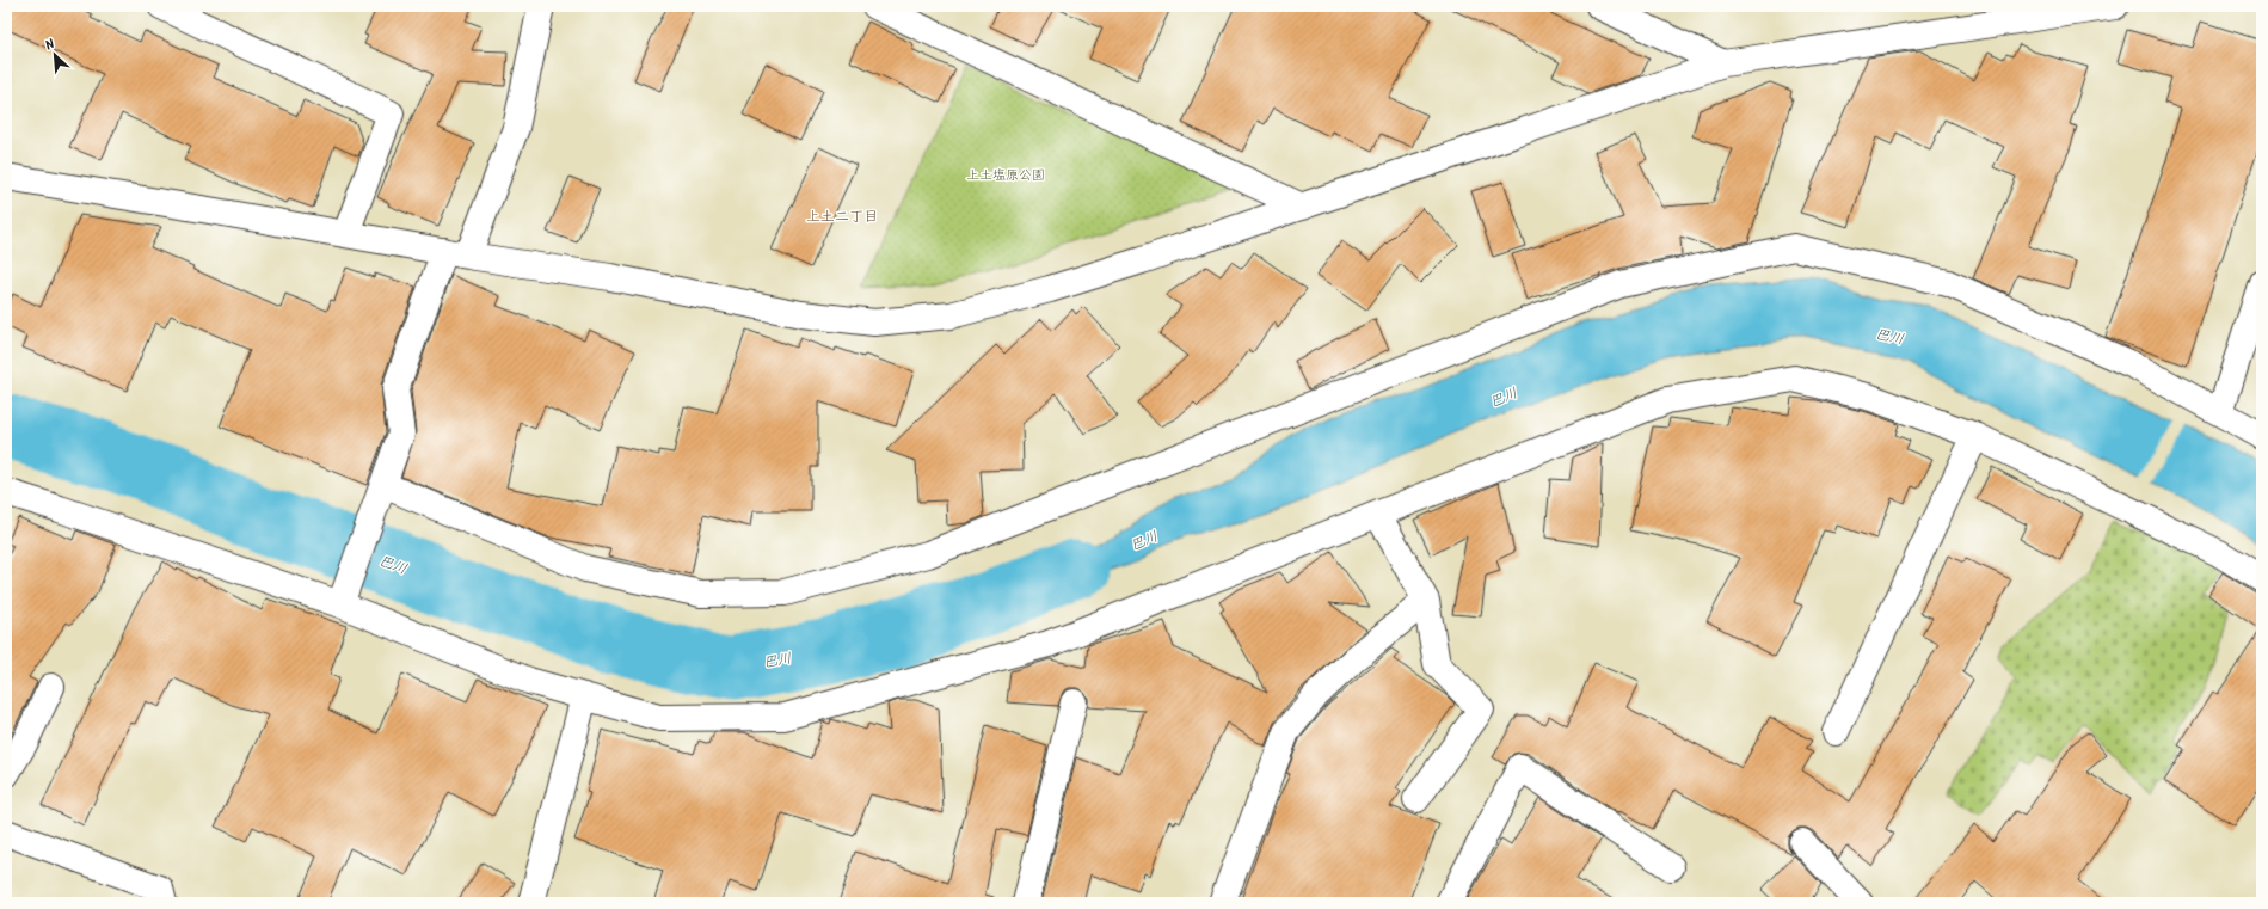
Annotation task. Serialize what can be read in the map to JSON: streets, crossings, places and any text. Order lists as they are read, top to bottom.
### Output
{
  "districts": ["上土二丁目"],
  "water": ["巴川"],
  "parks": ["上土塩原公園"],
  "north": "top left"
}
